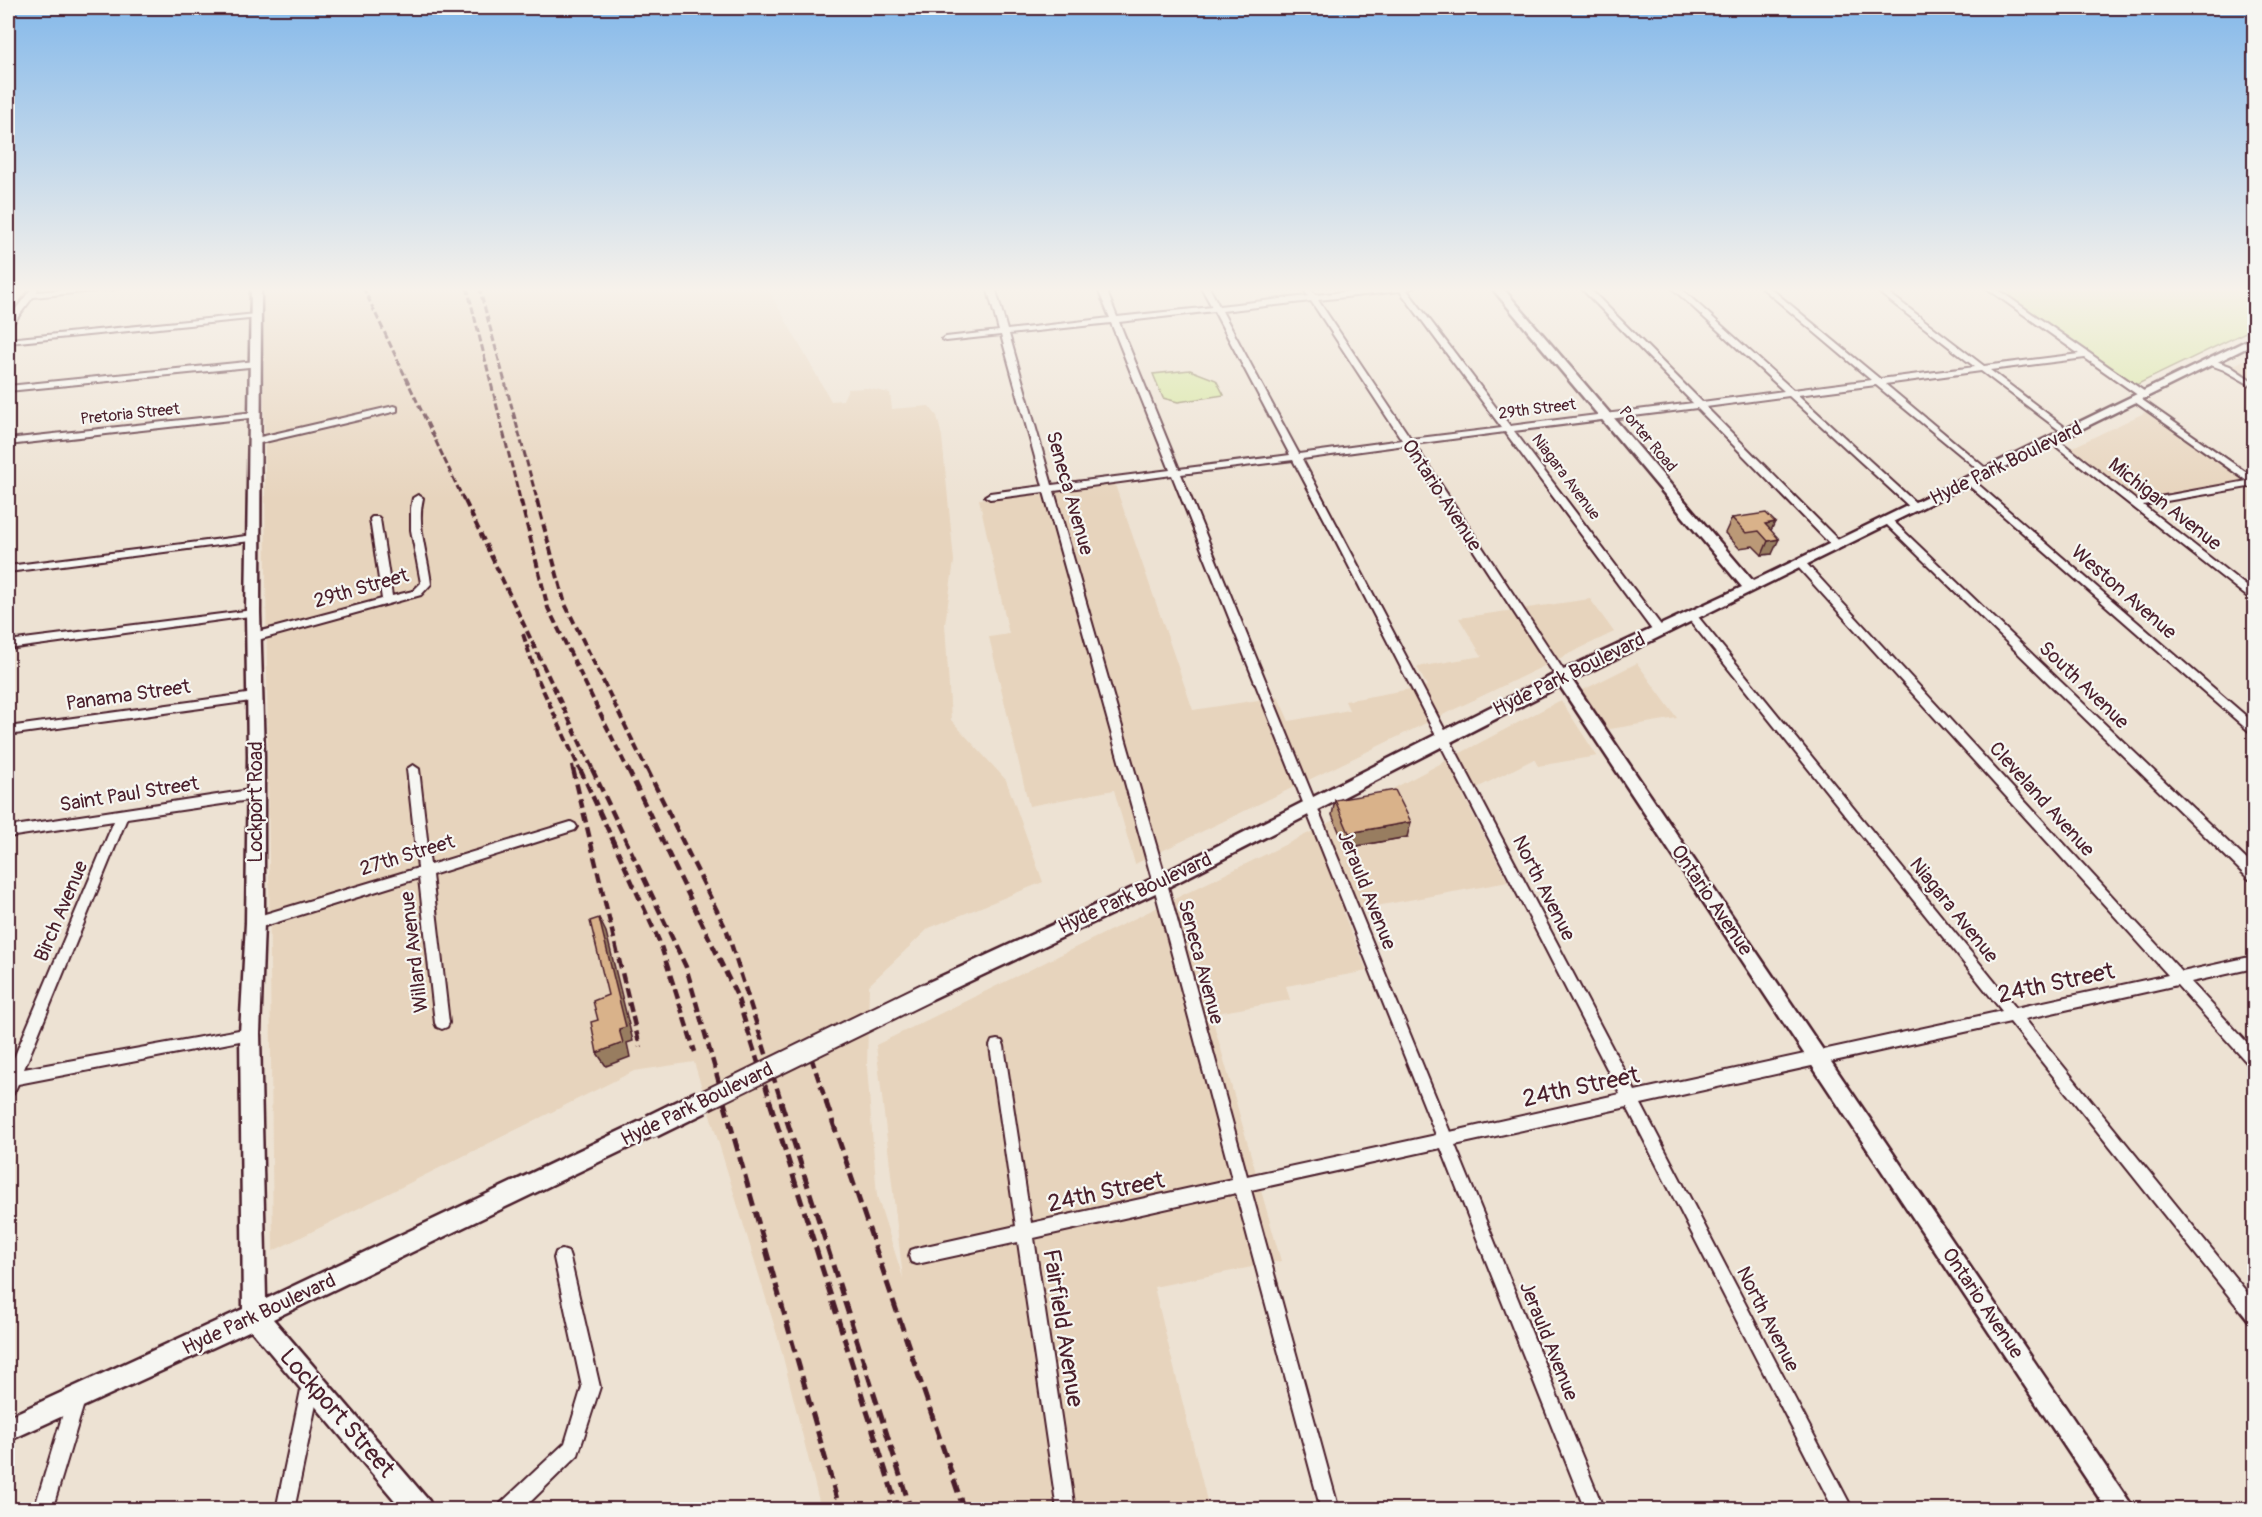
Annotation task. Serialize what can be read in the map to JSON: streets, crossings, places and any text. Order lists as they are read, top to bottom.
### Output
{
  "streets": {
    "main road": [
      "Porter Road",
      "Hyde Park Boulevard",
      "Ontario Avenue",
      "Lockport Road",
      "Lockport Street"
    ],
    "street": [
      "29th Street",
      "Pretoria Street",
      "Niagara Avenue",
      "Seneca Avenue",
      "Michigan Avenue",
      "Weston Avenue",
      "South Avenue",
      "Panama Street",
      "Saint Paul Street",
      "Cleveland Avenue",
      "27th Street",
      "North Avenue",
      "Jerauld Avenue",
      "Birch Avenue",
      "Willard Avenue",
      "24th Street",
      "Fairfield Avenue"
    ]
  },
  "crossings": [
    ["29th Street", "Porter Road"],
    ["29th Street", "Niagara Avenue"],
    ["29th Street", "Seneca Avenue"],
    ["29th Street", "Ontario Avenue"],
    ["29th Street", "Lockport Road"],
    ["29th Street", "North Avenue"],
    ["29th Street", "Jerauld Avenue"],
    ["Pretoria Street", "Lockport Road"],
    ["Porter Road", "Hyde Park Boulevard"],
    ["Hyde Park Boulevard", "Niagara Avenue"],
    ["Hyde Park Boulevard", "Seneca Avenue"],
    ["Hyde Park Boulevard", "Ontario Avenue"],
    ["Hyde Park Boulevard", "Michigan Avenue"],
    ["Hyde Park Boulevard", "Weston Avenue"],
    ["Hyde Park Boulevard", "South Avenue"],
    ["Hyde Park Boulevard", "Cleveland Avenue"],
    ["Hyde Park Boulevard", "Lockport Road"],
    ["Hyde Park Boulevard", "North Avenue"],
    ["Hyde Park Boulevard", "Jerauld Avenue"],
    ["Hyde Park Boulevard", "Lockport Street"],
    ["Niagara Avenue", "24th Street"],
    ["Seneca Avenue", "24th Street"],
    ["Ontario Avenue", "24th Street"],
    ["Panama Street", "Lockport Road"],
    ["Saint Paul Street", "Lockport Road"],
    ["Saint Paul Street", "Birch Avenue"],
    ["Cleveland Avenue", "24th Street"],
    ["Lockport Road", "27th Street"],
    ["Lockport Road", "Lockport Street"],
    ["27th Street", "Willard Avenue"],
    ["North Avenue", "24th Street"],
    ["Jerauld Avenue", "24th Street"],
    ["24th Street", "Fairfield Avenue"]
  ]
}
